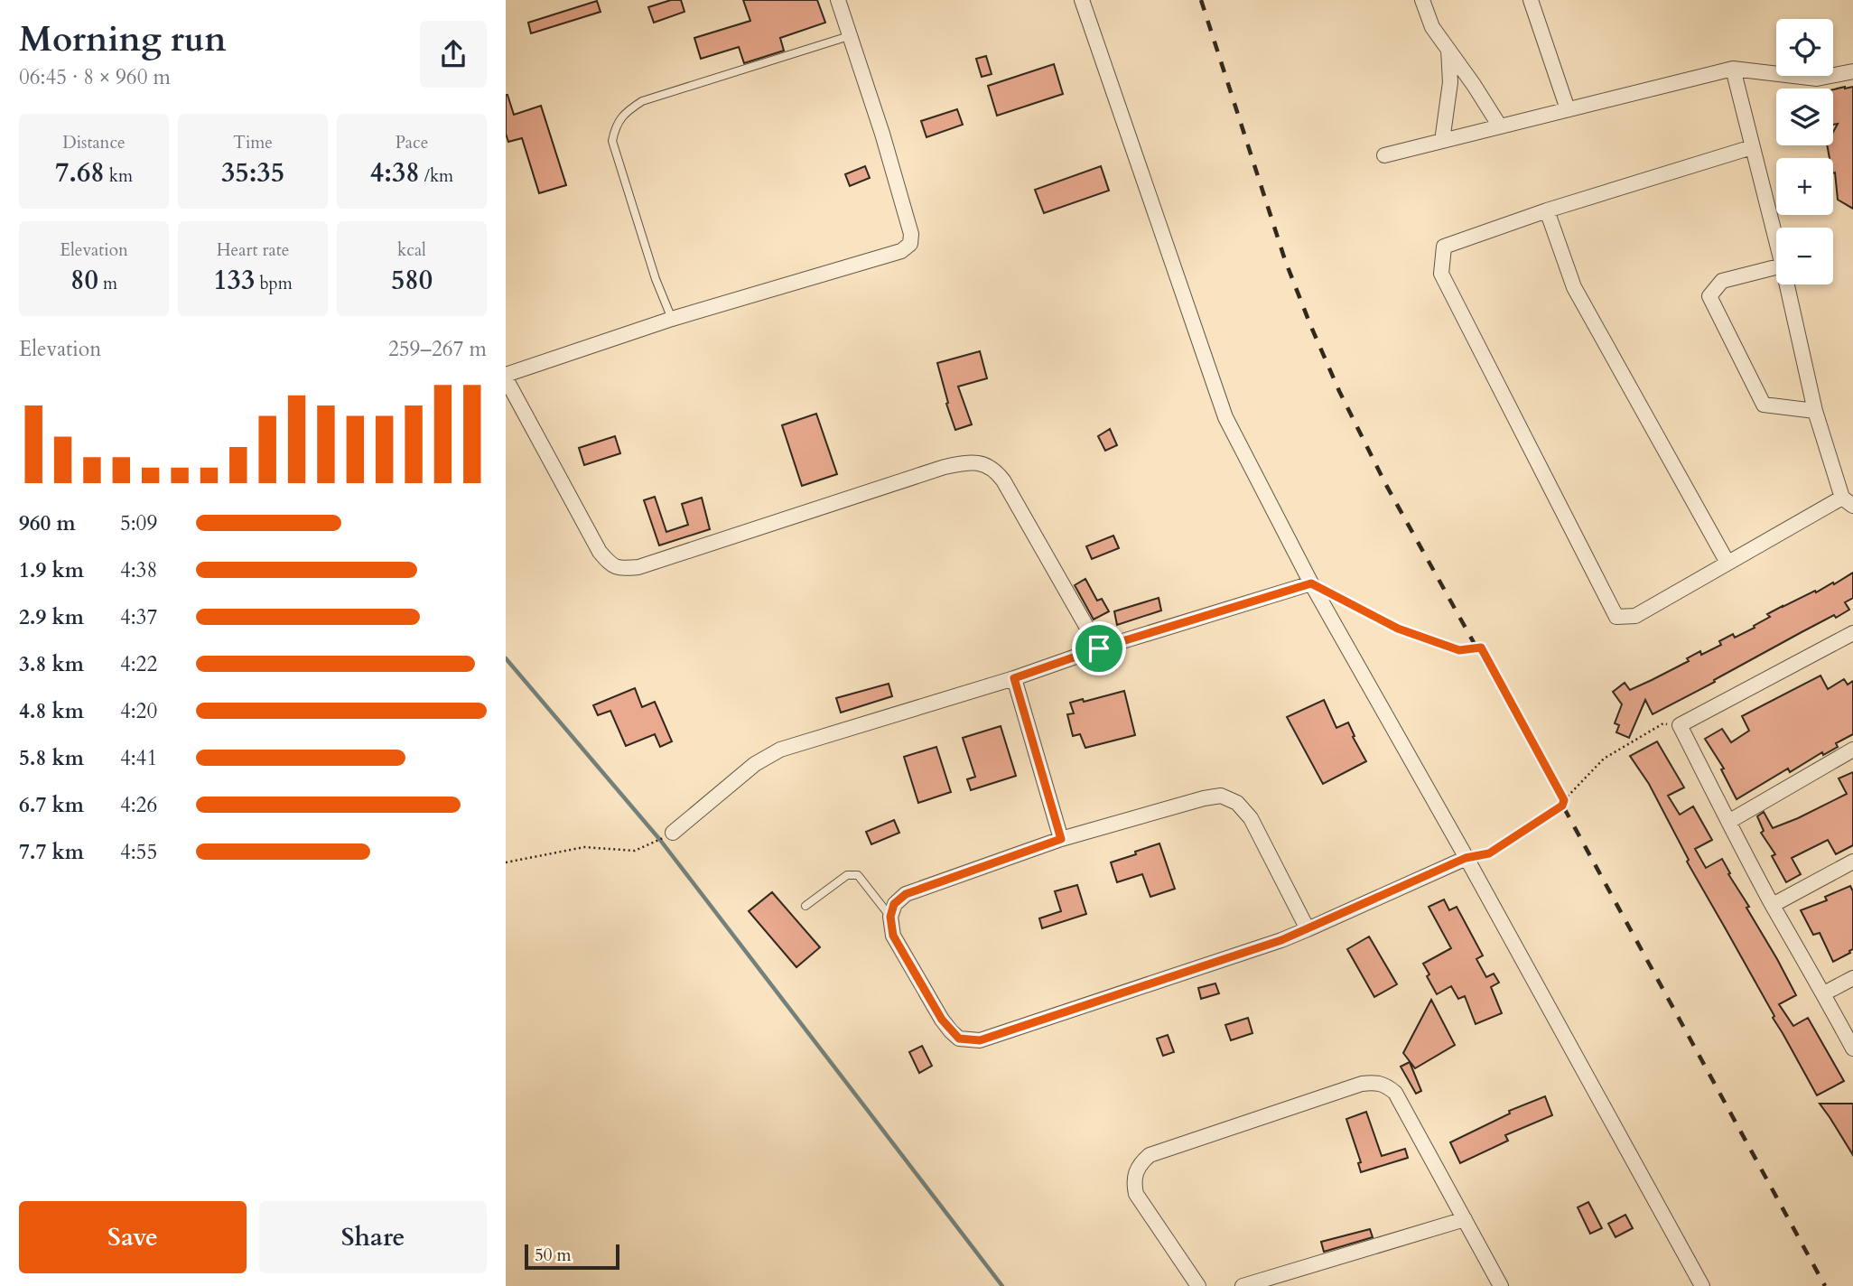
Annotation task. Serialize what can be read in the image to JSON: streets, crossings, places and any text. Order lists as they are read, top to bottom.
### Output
{
  "scale_bar": "50 m",
  "page": {
    "heading": ["Morning run", "06:45 · 8 × 960 m"],
    "map_buttons": ["+", "−"],
    "stats": [
      ["Distance", "7.68 km"],
      ["Time", "35:35"],
      ["Pace", "4:38 /km"],
      ["Elevation", "80 m"],
      ["Heart rate", "133 bpm"],
      ["kcal", "580"]
    ],
    "chart": ["Elevation", "259–267 m"],
    "list": [
      {
        "name": "960 m",
        "note": "5:09"
      },
      {
        "name": "1.9 km",
        "note": "4:38"
      },
      {
        "name": "2.9 km",
        "note": "4:37"
      },
      {
        "name": "3.8 km",
        "note": "4:22"
      },
      {
        "name": "4.8 km",
        "note": "4:20"
      },
      {
        "name": "5.8 km",
        "note": "4:41"
      },
      {
        "name": "6.7 km",
        "note": "4:26"
      },
      {
        "name": "7.7 km",
        "note": "4:55"
      }
    ],
    "buttons": ["Save", "Share"],
    "scale": "50 m"
  }
}
